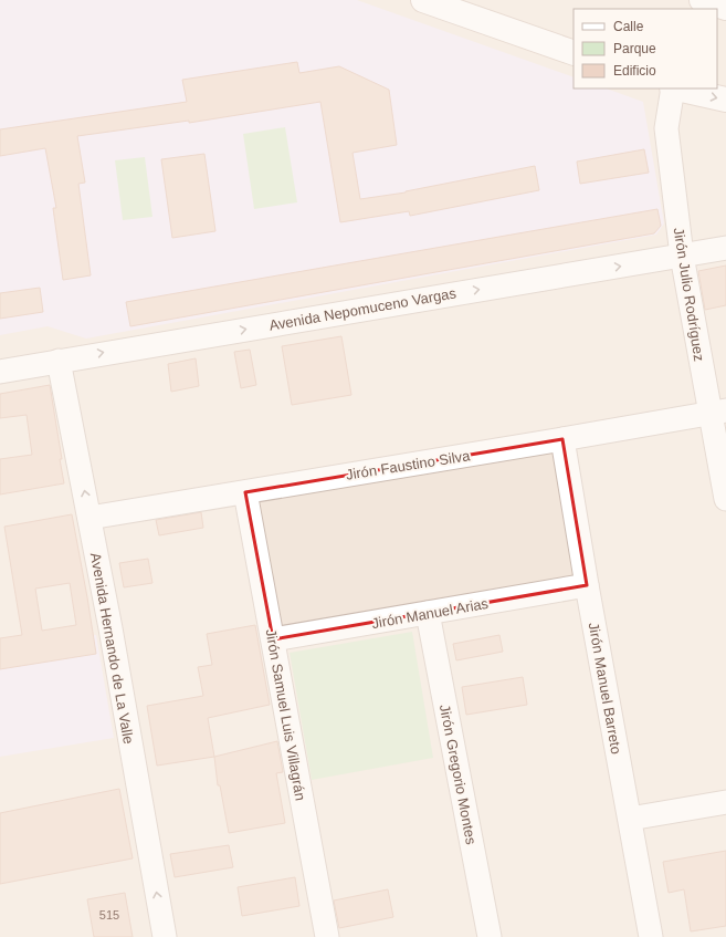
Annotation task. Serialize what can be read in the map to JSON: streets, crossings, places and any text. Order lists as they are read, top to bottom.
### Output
{
  "streets": {
    "street": [
      "Jirón Julio Rodríguez",
      "Avenida Nepomuceno Vargas",
      "Jirón Faustino Silva",
      "Jirón Manuel Arias",
      "Avenida Hernando de La Valle",
      "Jirón Manuel Barreto",
      "Jirón Samuel Luis Villagrán",
      "Jirón Gregorio Montes"
    ]
  },
  "crossings": [
    ["Jirón Julio Rodríguez", "Avenida Nepomuceno Vargas"],
    ["Jirón Julio Rodríguez", "Jirón Faustino Silva"],
    ["Avenida Nepomuceno Vargas", "Avenida Hernando de La Valle"],
    ["Jirón Faustino Silva", "Avenida Hernando de La Valle"],
    ["Jirón Faustino Silva", "Jirón Manuel Barreto"],
    ["Jirón Faustino Silva", "Jirón Samuel Luis Villagrán"],
    ["Jirón Manuel Arias", "Jirón Manuel Barreto"],
    ["Jirón Manuel Arias", "Jirón Samuel Luis Villagrán"],
    ["Jirón Manuel Arias", "Jirón Gregorio Montes"]
  ],
  "one_way": ["Avenida Nepomuceno Vargas", "Avenida Hernando de La Valle"],
  "house_numbers": ["515"],
  "legend": ["Calle", "Parque", "Edificio"]
}
